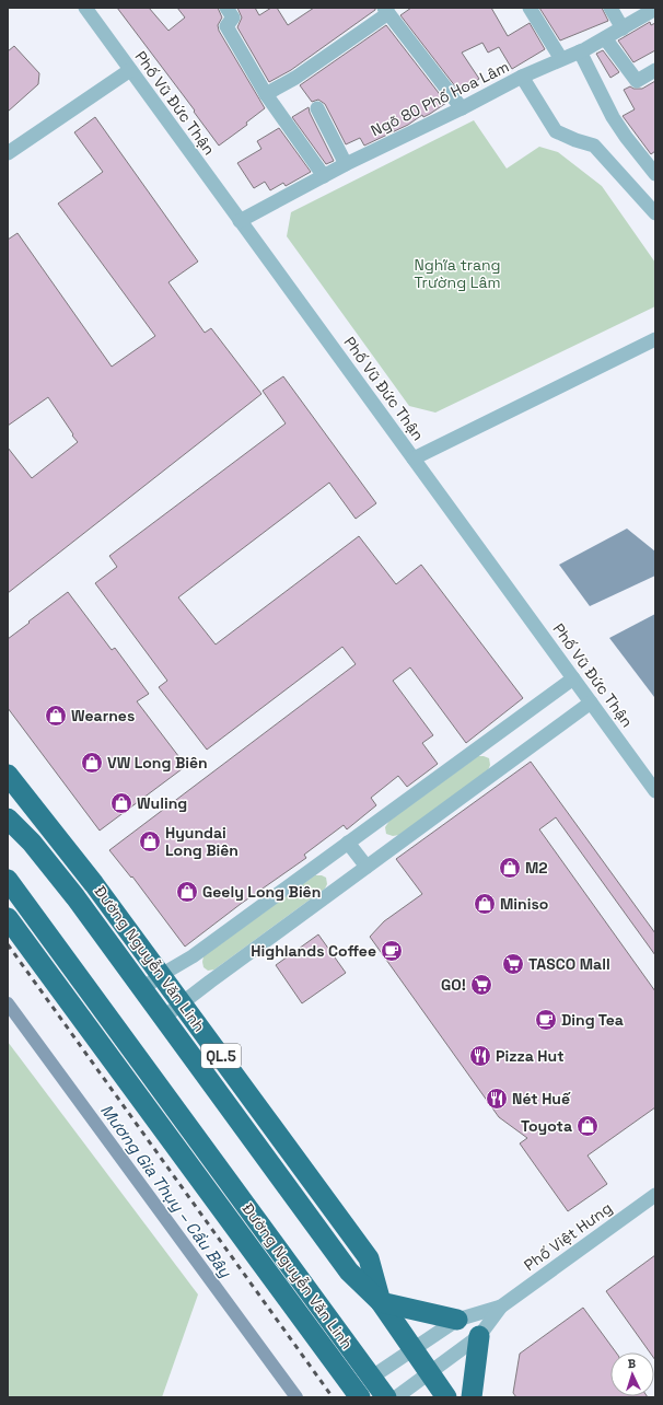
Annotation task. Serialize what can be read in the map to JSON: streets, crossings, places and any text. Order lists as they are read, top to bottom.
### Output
{
  "streets": {
    "highway": ["Đường Nguyễn Văn Linh", "QL.5"],
    "street": ["Ngõ 80 Phố Hoa Lâm", "Phố Vũ Đức Thận", "Phố Việt Hưng"]
  },
  "crossings": [
    ["Ngõ 80 Phố Hoa Lâm", "Phố Vũ Đức Thận"],
    ["Đường Nguyễn Văn Linh", "Phố Việt Hưng"]
  ],
  "water": ["Mương Gia Thụy – Cầu Bây"],
  "parks": ["Nghĩa trang Trường Lâm"],
  "places": {
    "shop": [
      "Wearnes",
      "VW Long Biên",
      "Wuling",
      "Hyundai Long Biên",
      "M2",
      "Geely Long Biên",
      "Miniso",
      "Toyota"
    ],
    "cafe": ["Highlands Coffee", "Ding Tea"],
    "supermarket": ["TASCO Mall", "GO!"],
    "restaurant": ["Pizza Hut", "Nét Huế"]
  },
  "north": "top"
}
